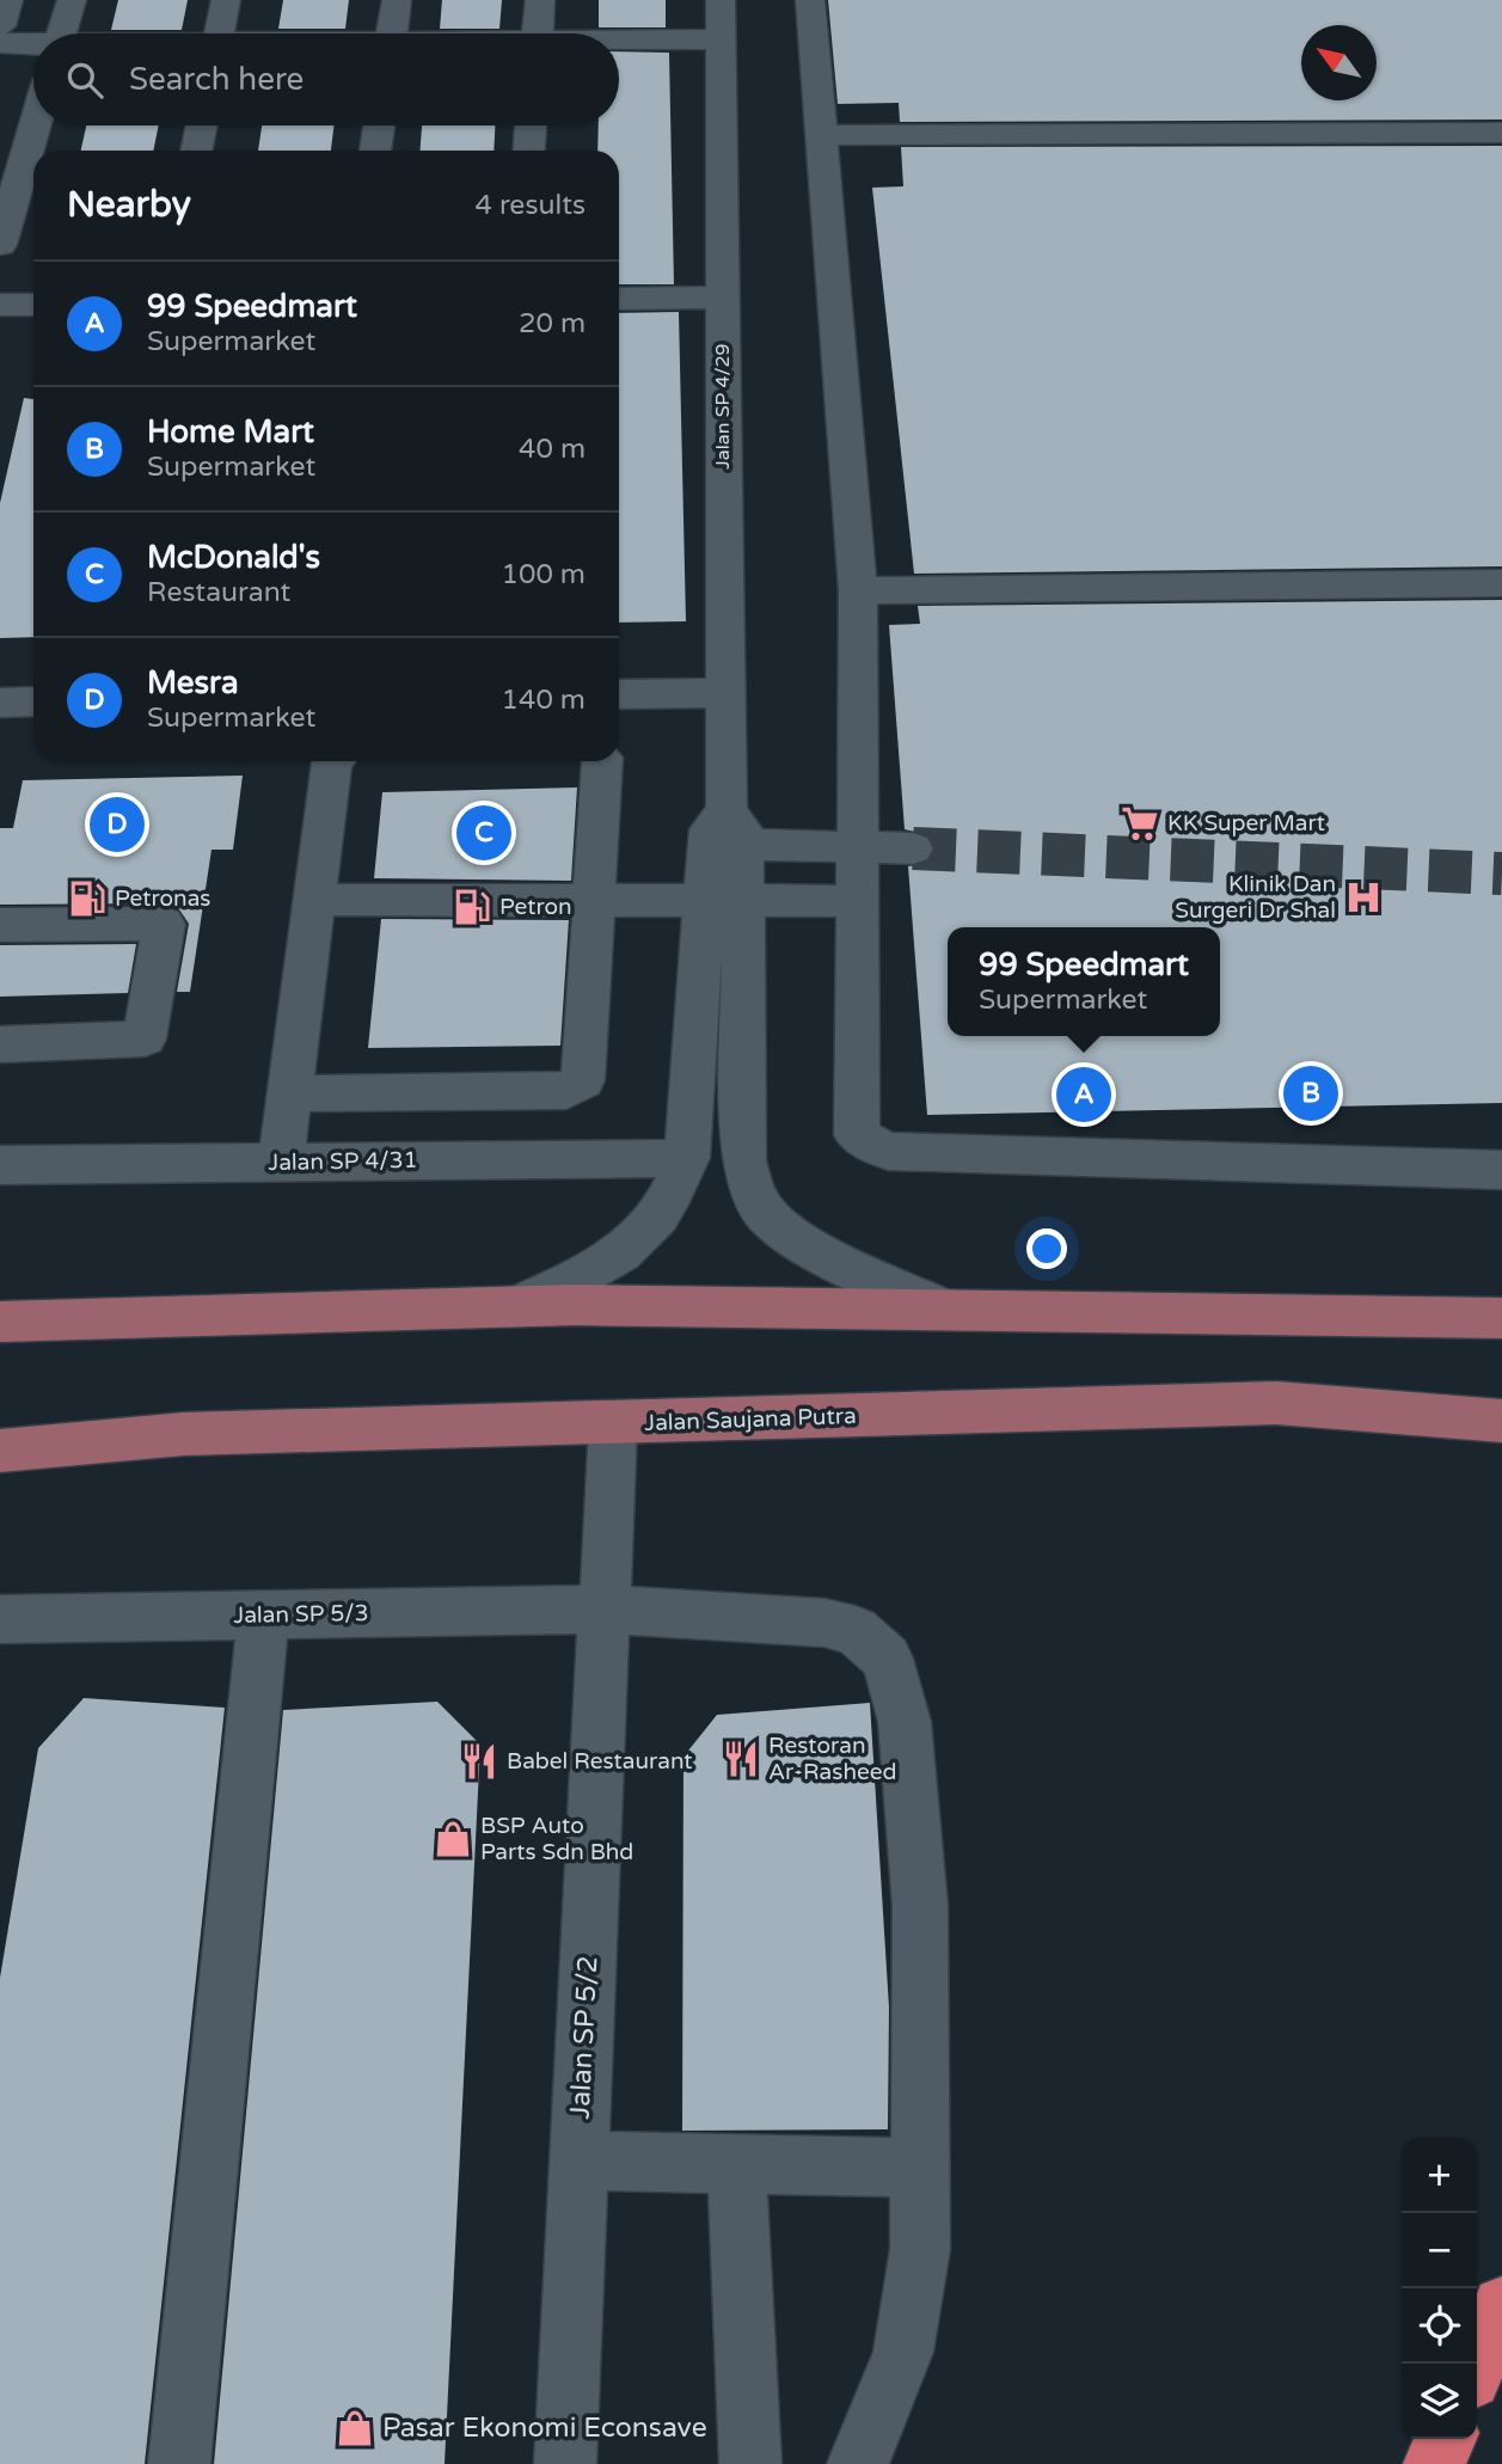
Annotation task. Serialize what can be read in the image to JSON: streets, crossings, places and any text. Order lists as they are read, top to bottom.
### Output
{
  "streets": {
    "main road": ["Jalan Saujana Putra"],
    "street": [
      "Jalan SP 4/29",
      "Jalan SP 4/31",
      "Jalan SP 5/3",
      "Jalan SP 5/2"
    ]
  },
  "crossings": [
    ["Jalan Saujana Putra", "Jalan SP 5/2"],
    ["Jalan SP 5/3", "Jalan SP 5/2"]
  ],
  "places": {
    "supermarket": ["KK Super Mart"],
    "hospital": ["Klinik Dan Surgeri Dr Shal"],
    "fuel station": ["Petronas", "Petron"],
    "restaurant": ["Restoran Ar-Rasheed", "Babel Restaurant"],
    "shop": ["BSP Auto Parts Sdn Bhd", "Pasar Ekonomi Econsave"]
  },
  "north": "top left",
  "page": {
    "search": "Search here",
    "heading": ["Nearby", "4 results"],
    "list": [
      {
        "mark": "A",
        "name": "99 Speedmart",
        "note": "Supermarket",
        "value": "20 m"
      },
      {
        "mark": "B",
        "name": "Home Mart",
        "note": "Supermarket",
        "value": "40 m"
      },
      {
        "mark": "C",
        "name": "McDonald's",
        "note": "Restaurant",
        "value": "100 m"
      },
      {
        "mark": "D",
        "name": "Mesra",
        "note": "Supermarket",
        "value": "140 m"
      }
    ],
    "pins": [
      "D",
      "C",
      "B",
      "A"
    ],
    "popup": ["99 Speedmart", "Supermarket"],
    "map_buttons": ["+", "−"]
  }
}
